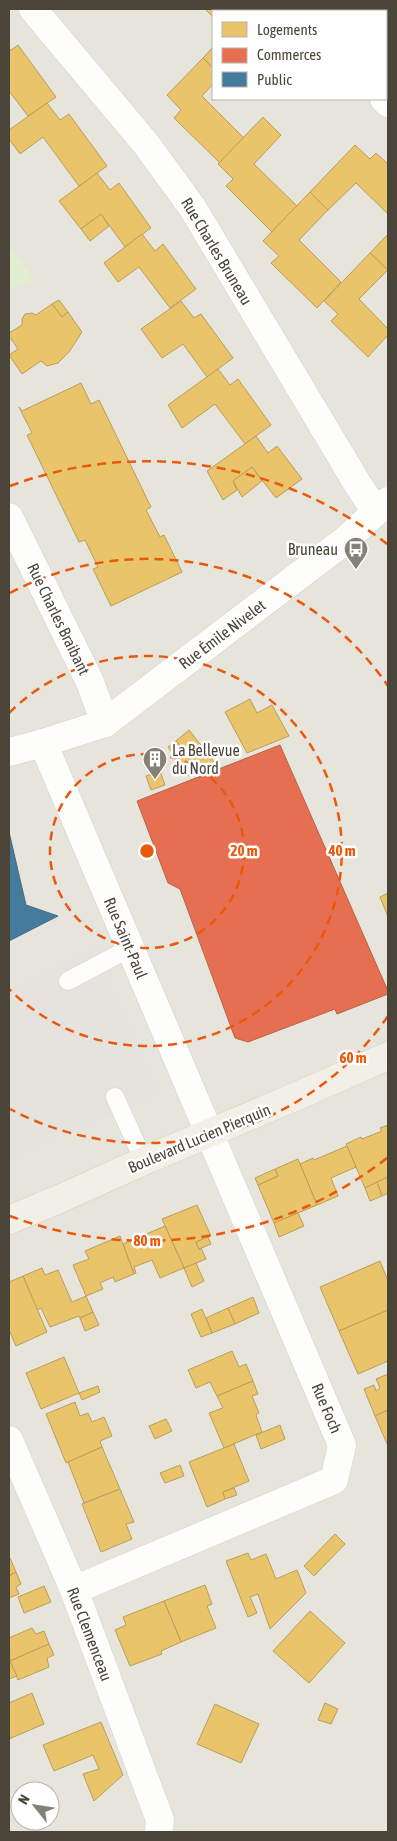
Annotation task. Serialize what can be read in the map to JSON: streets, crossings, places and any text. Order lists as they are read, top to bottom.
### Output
{
  "streets": {
    "main road": ["Boulevard Lucien Pierquin"],
    "street": [
      "Rue Charles Bruneau",
      "Rue Charles Braibant",
      "Rue Émile Nivelet",
      "Rue Saint-Paul",
      "Rue Foch",
      "Rue Clemenceau"
    ]
  },
  "crossings": [
    ["Rue Charles Bruneau", "Rue Émile Nivelet"],
    ["Rue Charles Braibant", "Rue Émile Nivelet"],
    ["Rue Émile Nivelet", "Rue Saint-Paul"],
    ["Rue Saint-Paul", "Boulevard Lucien Pierquin"],
    ["Rue Saint-Paul", "Rue Foch"],
    ["Boulevard Lucien Pierquin", "Rue Foch"],
    ["Rue Foch", "Rue Clemenceau"]
  ],
  "places": {
    "bus stop": ["Bruneau"],
    "building": ["La Bellevue du Nord"]
  },
  "legend": ["Logements", "Commerces", "Public"],
  "north": "top left",
  "rings": [
    "20 m",
    "40 m",
    "60 m",
    "80 m"
  ]
}
